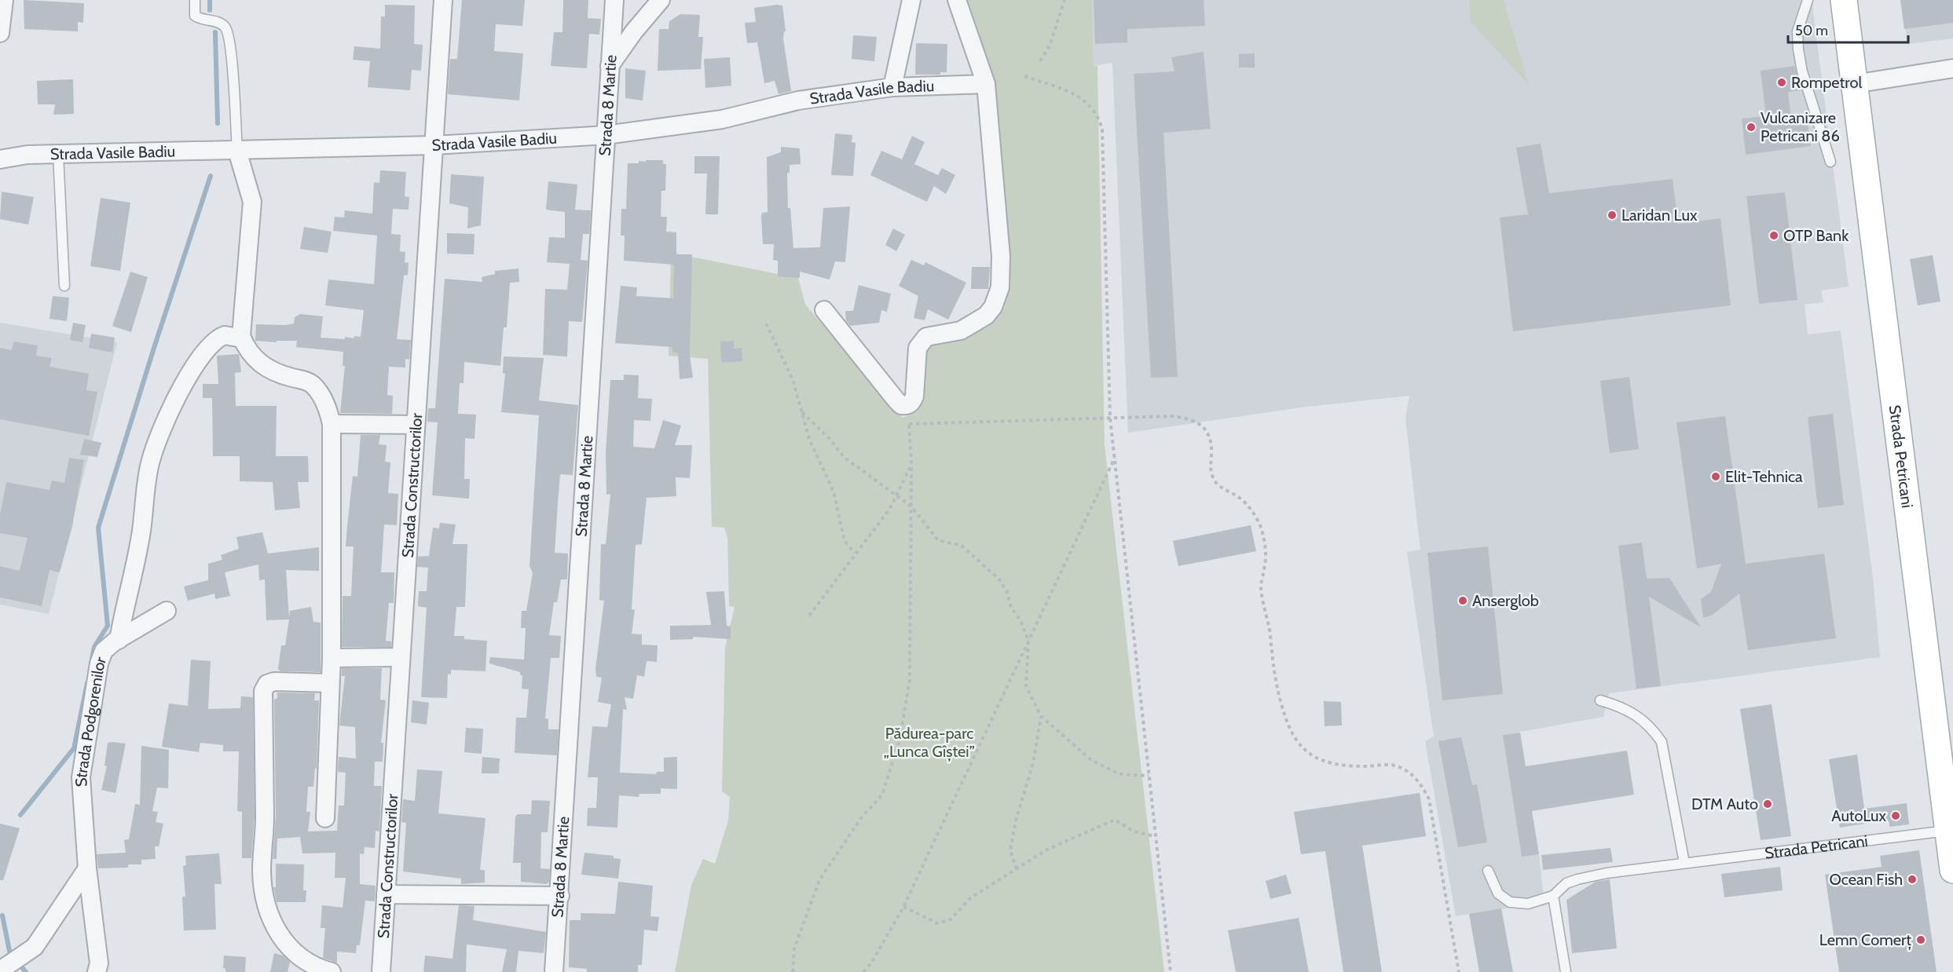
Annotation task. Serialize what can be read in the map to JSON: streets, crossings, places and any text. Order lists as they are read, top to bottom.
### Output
{
  "streets": {
    "main road": ["Strada Petricani"],
    "street": [
      "Strada Vasile Badiu",
      "Strada 8 Martie",
      "Strada Constructorilor",
      "Strada Podgorenilor"
    ]
  },
  "crossings": [
    ["Strada Vasile Badiu", "Strada 8 Martie"],
    ["Strada Vasile Badiu", "Strada Constructorilor"]
  ],
  "parks": ["Pădurea-parc „Lunca Gîștei”"],
  "places": [
    "Rompetrol",
    "Vulcanizare Petricani 86",
    "Laridan Lux",
    "OTP Bank",
    "Elit-Tehnica",
    "Anserglob",
    "DTM Auto",
    "AutoLux",
    "Ocean Fish",
    "Lemn Comerț"
  ],
  "scale_bar": "50 m"
}
